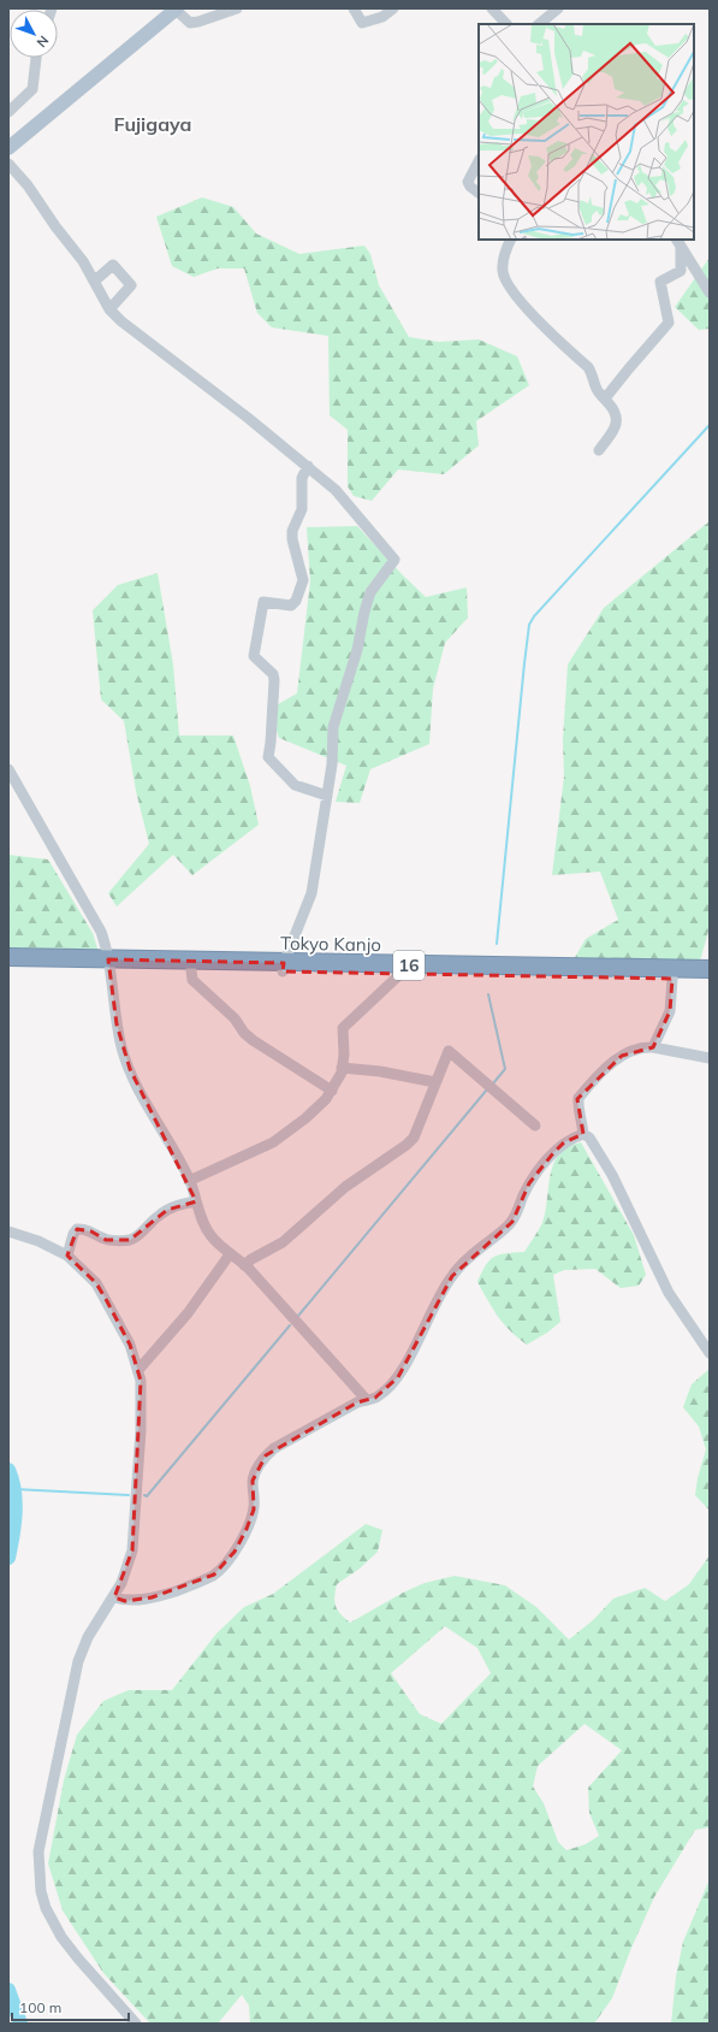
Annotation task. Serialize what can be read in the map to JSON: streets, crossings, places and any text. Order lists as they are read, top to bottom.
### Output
{
  "streets": {
    "highway": ["Tokyo Kanjo", "16"]
  },
  "districts": ["Fujigaya"],
  "scale_bar": "100 m",
  "north": "bottom right"
}
